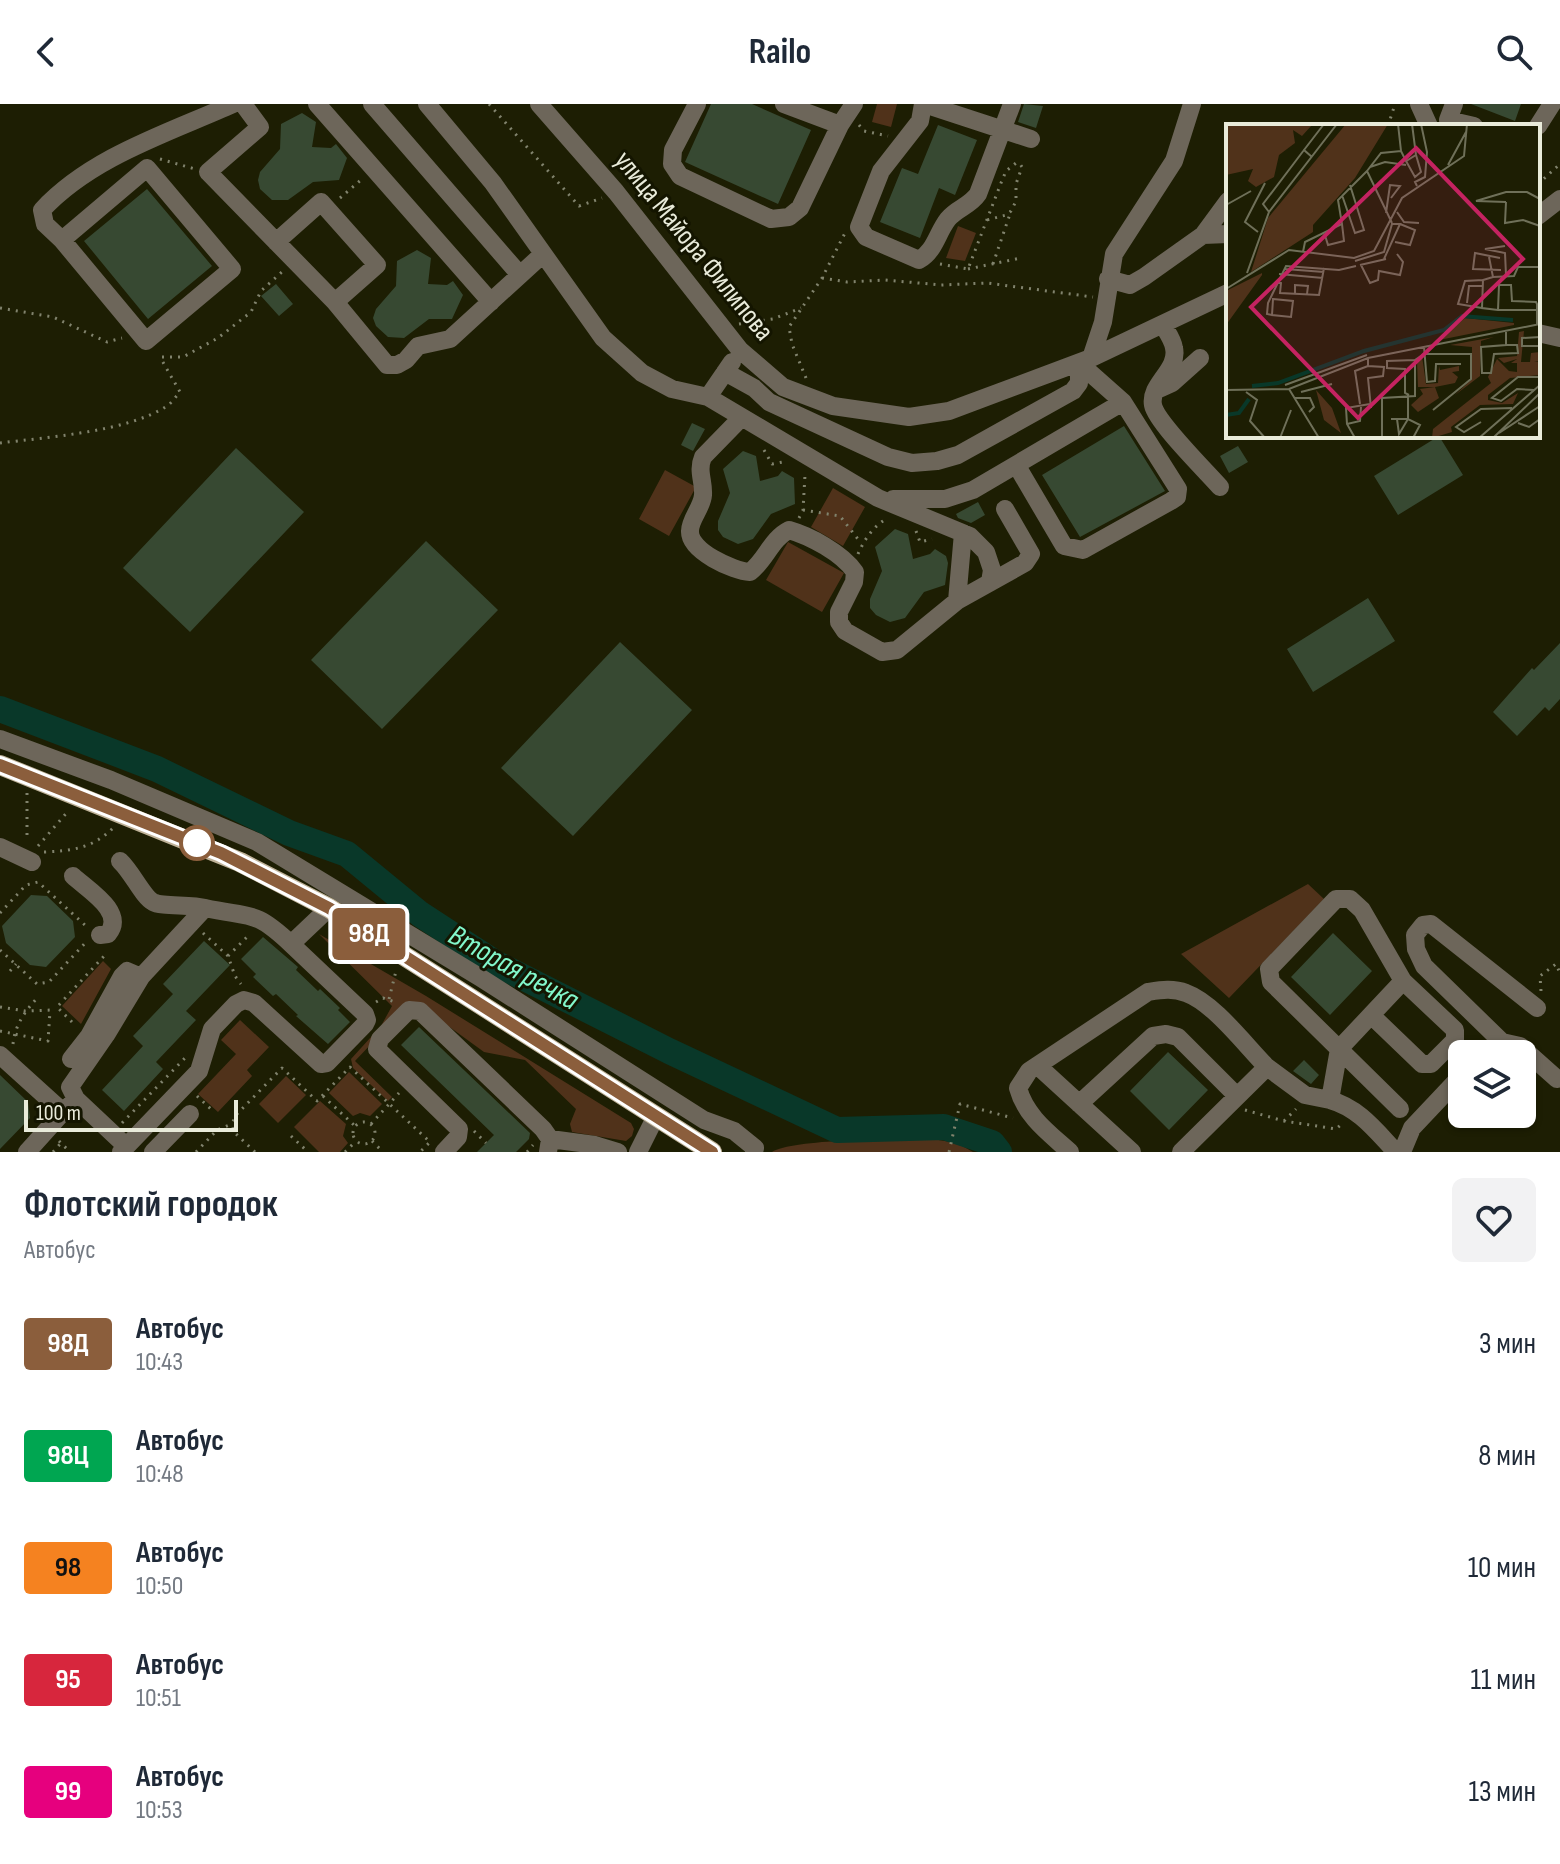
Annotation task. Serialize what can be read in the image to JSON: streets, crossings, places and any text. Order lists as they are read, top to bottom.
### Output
{
  "streets": {
    "street": ["улица Майора Филипова"]
  },
  "water": ["Вторая речка"],
  "lines": ["bus line 98Д"],
  "scale_bar": "100 m",
  "page": {
    "header": "Railo",
    "on_map": "98Д",
    "scale": "100 m",
    "heading": ["Флотский городок", "Автобус"],
    "list": [
      {
        "mark": "98Д",
        "name": "Автобус",
        "note": "10:43",
        "value": "3 мин"
      },
      {
        "mark": "98Ц",
        "name": "Автобус",
        "note": "10:48",
        "value": "8 мин"
      },
      {
        "mark": "98",
        "name": "Автобус",
        "note": "10:50",
        "value": "10 мин"
      },
      {
        "mark": "95",
        "name": "Автобус",
        "note": "10:51",
        "value": "11 мин"
      },
      {
        "mark": "99",
        "name": "Автобус",
        "note": "10:53",
        "value": "13 мин"
      }
    ]
  }
}
